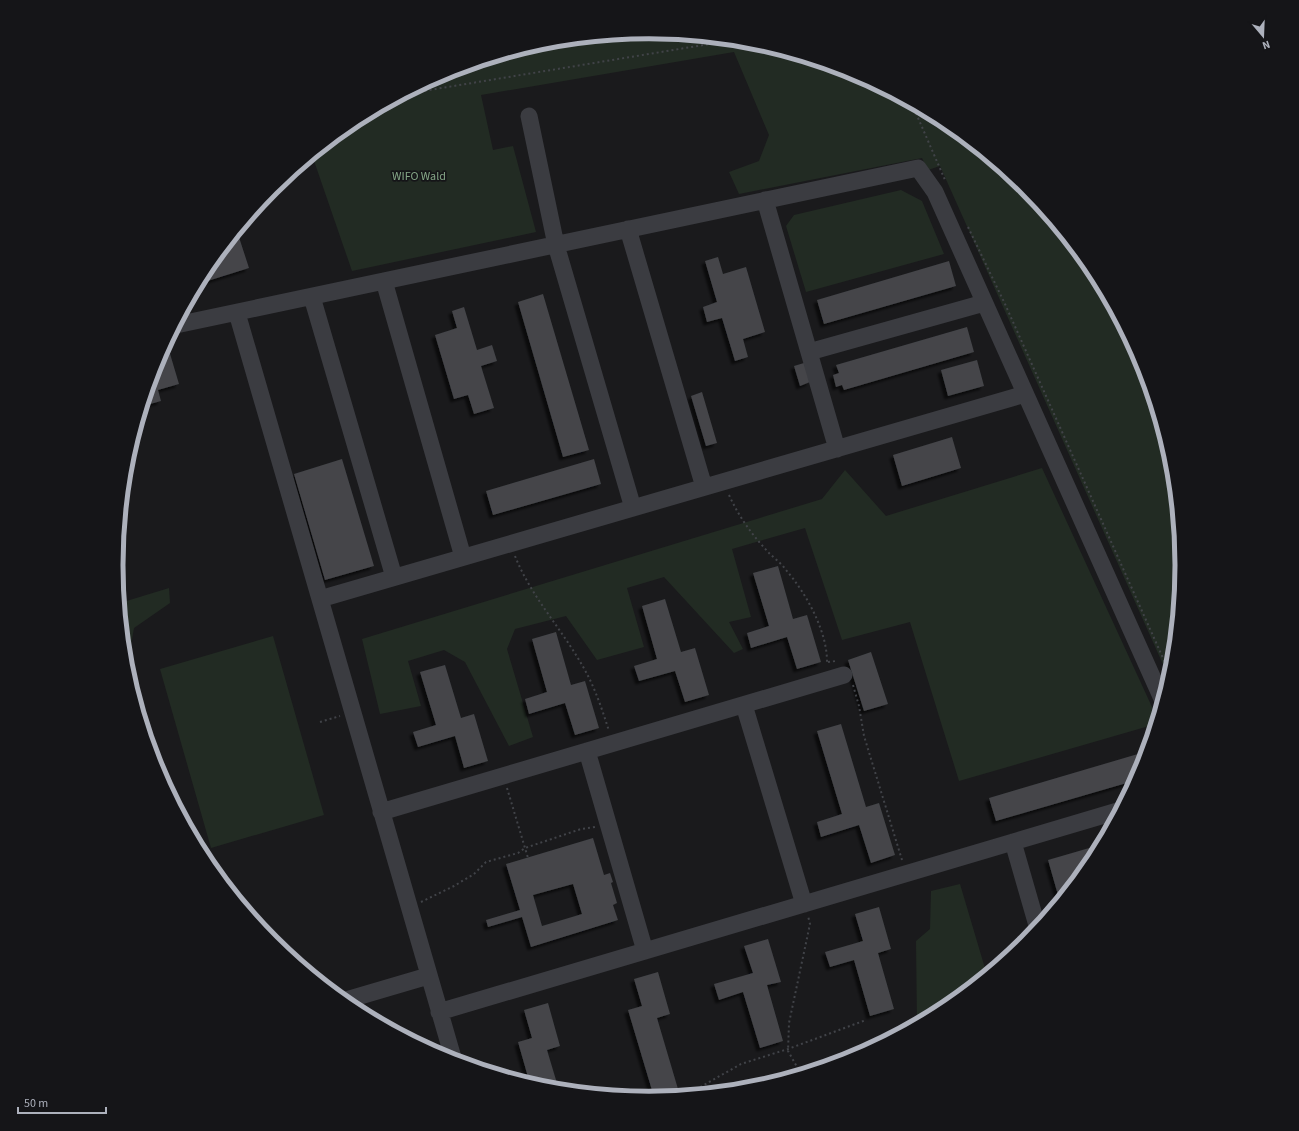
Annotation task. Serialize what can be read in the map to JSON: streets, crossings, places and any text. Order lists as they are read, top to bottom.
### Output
{
  "parks": ["WIFO Wald"],
  "scale_bar": "50 m",
  "north": "bottom"
}
